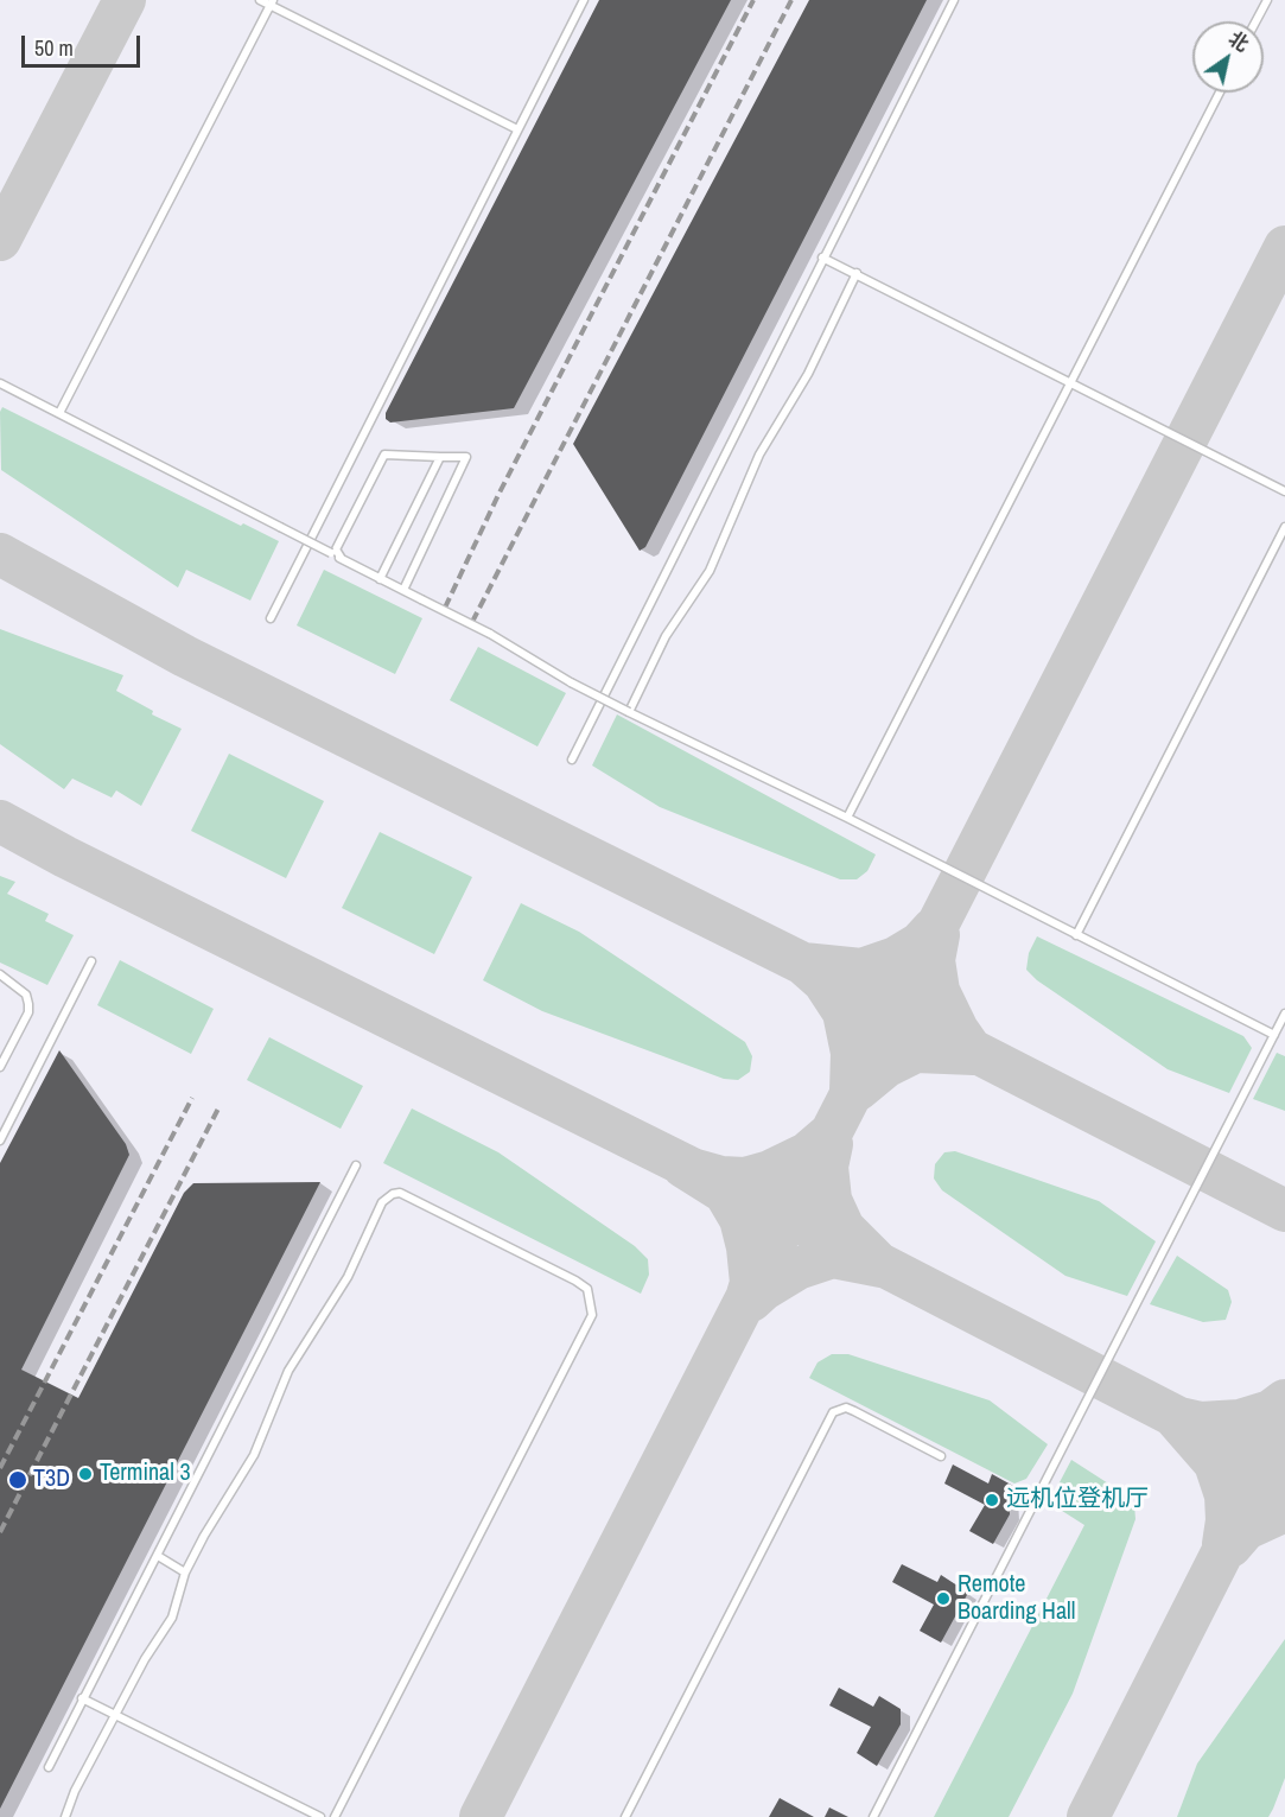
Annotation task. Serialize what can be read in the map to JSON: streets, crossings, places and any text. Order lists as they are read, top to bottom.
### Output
{
  "places": [
    "Terminal 3",
    "T3D",
    "远机位登机厅",
    "Remote Boarding Hall"
  ],
  "scale_bar": "50 m",
  "north": "top right"
}
